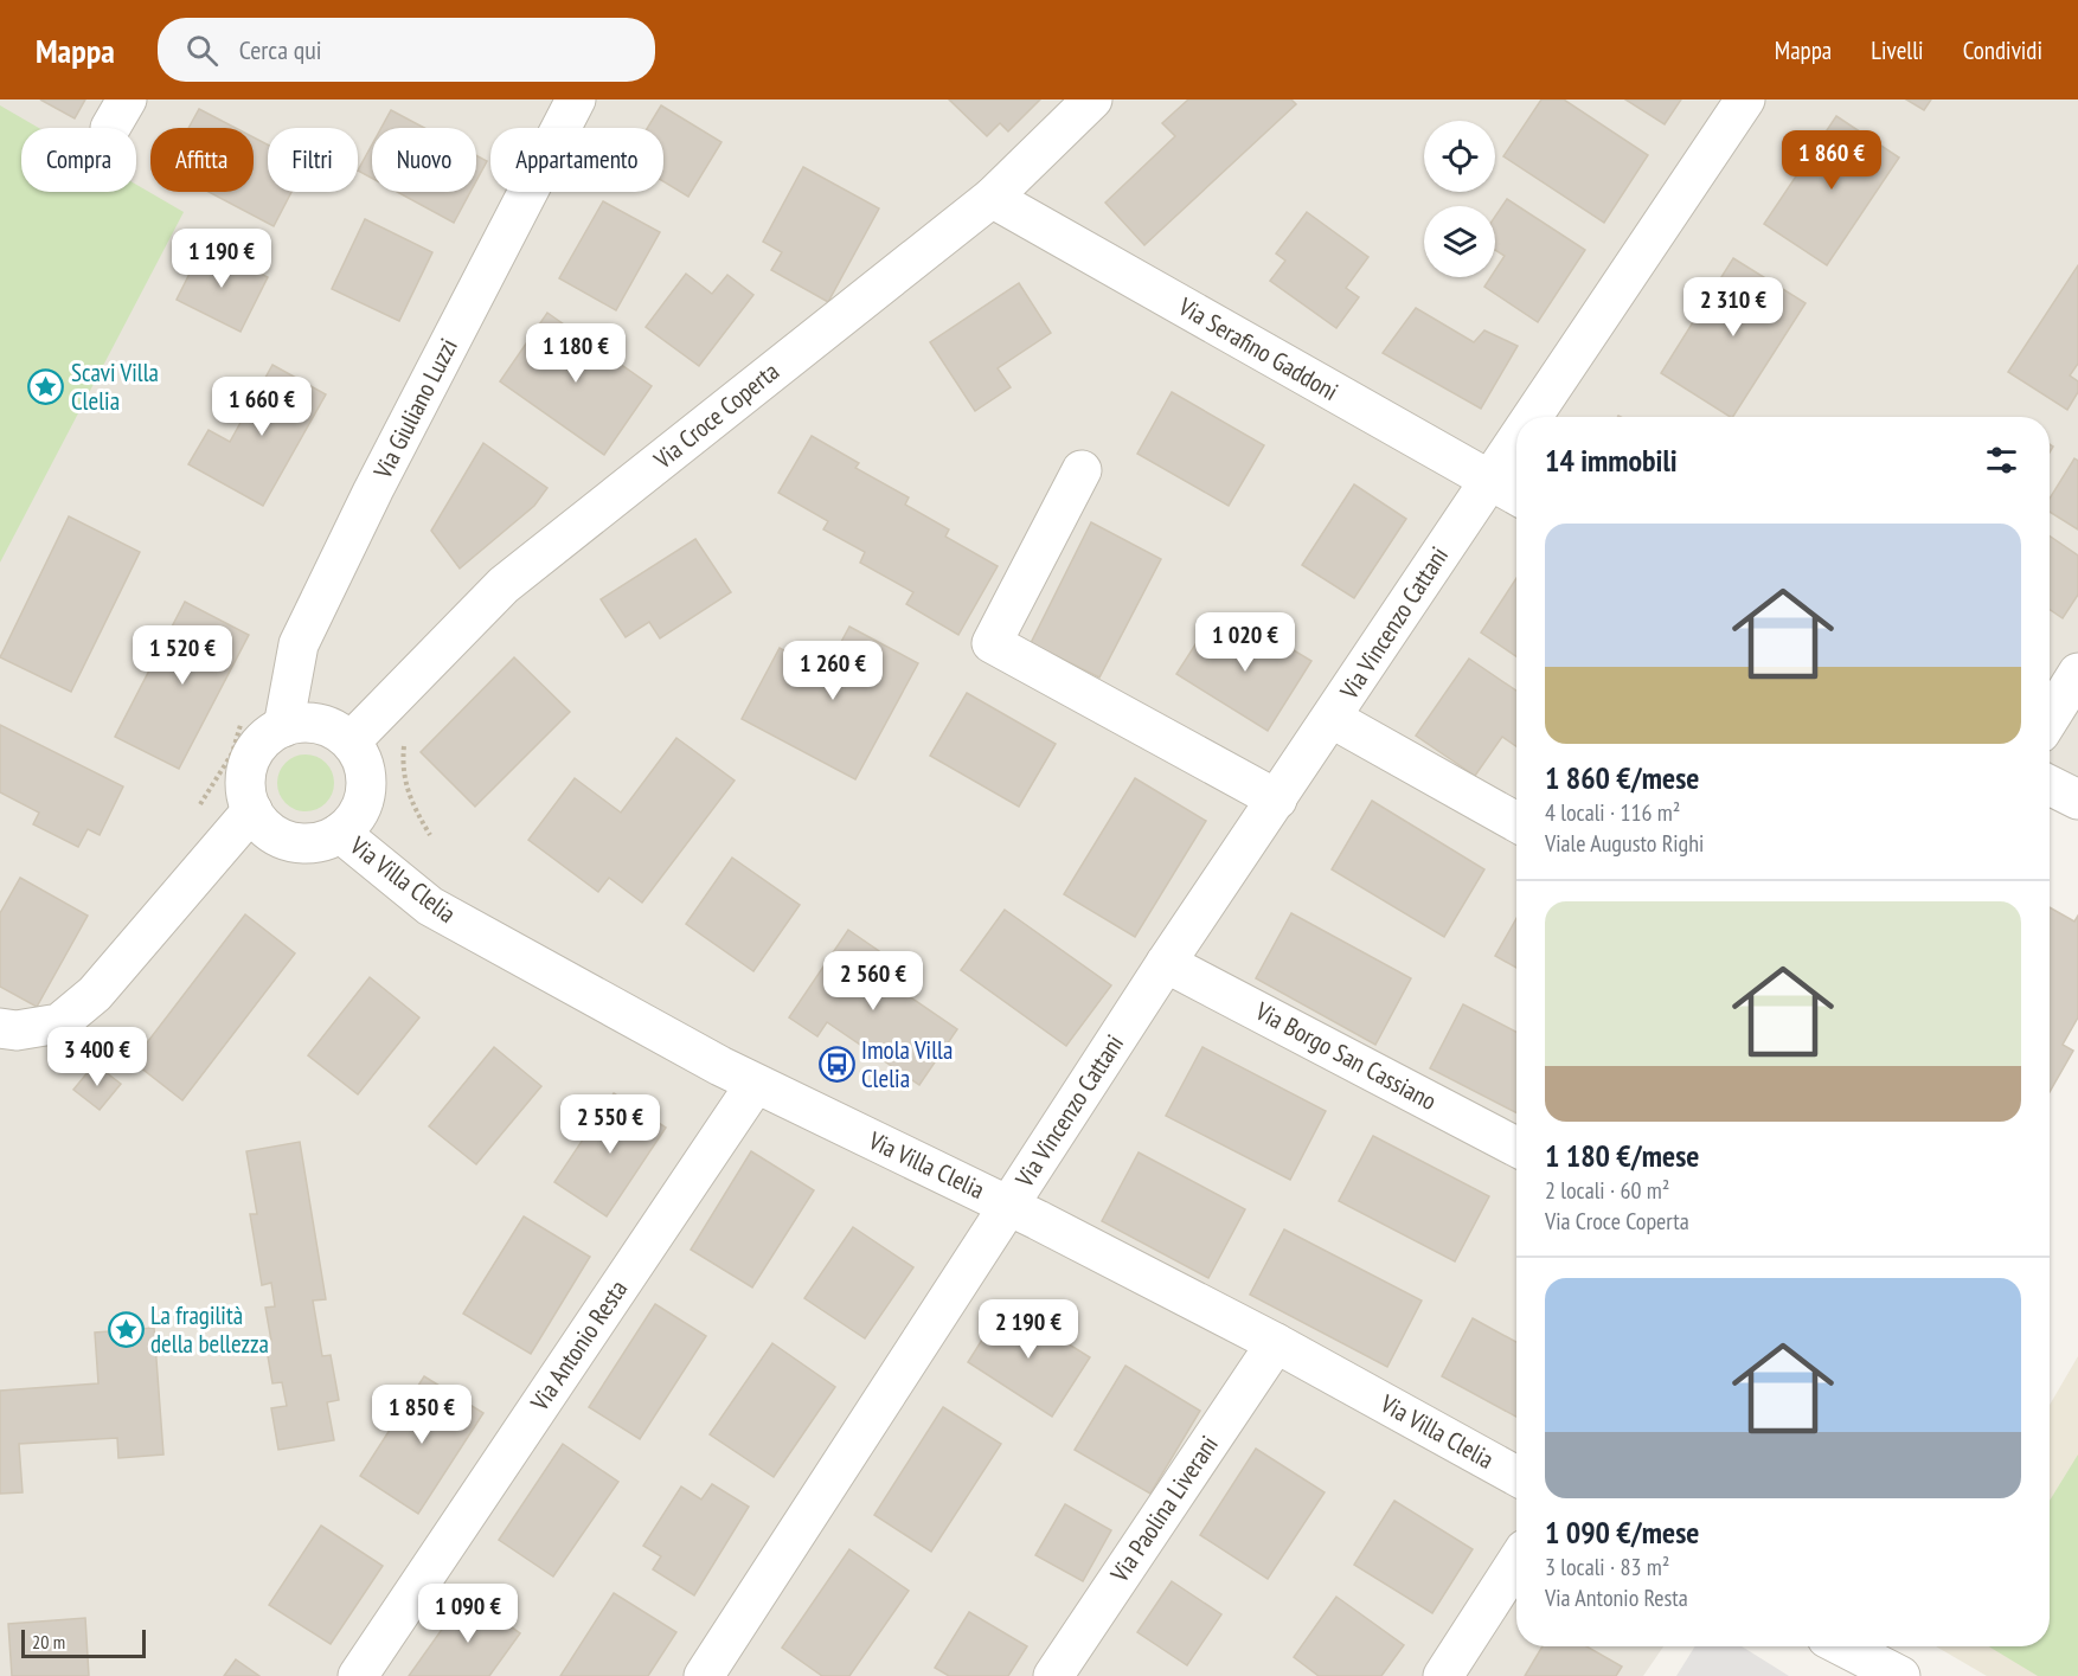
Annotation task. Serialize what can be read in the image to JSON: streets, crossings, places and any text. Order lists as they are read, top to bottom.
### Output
{
  "streets": {
    "street": [
      "Via Serafino Gaddoni",
      "Via Giuliano Luzzi",
      "Via Croce Coperta",
      "Via Vincenzo Cattani",
      "Via Villa Clelia",
      "Via Borgo San Cassiano",
      "Via Antonio Resta",
      "Via Paolina Liverani"
    ]
  },
  "crossings": [
    ["Via Serafino Gaddoni", "Via Croce Coperta"],
    ["Via Serafino Gaddoni", "Via Vincenzo Cattani"],
    ["Via Giuliano Luzzi", "Via Croce Coperta"],
    ["Via Giuliano Luzzi", "Via Villa Clelia"],
    ["Via Croce Coperta", "Via Villa Clelia"],
    ["Via Vincenzo Cattani", "Via Villa Clelia"],
    ["Via Vincenzo Cattani", "Via Borgo San Cassiano"],
    ["Via Villa Clelia", "Via Antonio Resta"],
    ["Via Villa Clelia", "Via Paolina Liverani"]
  ],
  "places": {
    "place": ["Scavi Villa Clelia", "La fragilità della bellezza"],
    "bus stop": ["Imola Villa Clelia"]
  },
  "scale_bar": "20 m",
  "page": {
    "header": "Mappa",
    "search": "Cerca qui",
    "nav": ["Mappa", "Livelli", "Condividi"],
    "chip": [
      "Compra",
      "Affitta",
      "Filtri",
      "Nuovo",
      "Appartamento"
    ],
    "price": [
      "1 860 €",
      "1 190 €",
      "2 310 €",
      "1 180 €",
      "1 660 €",
      "1 020 €",
      "1 520 €",
      "1 260 €",
      "2 560 €",
      "3 400 €",
      "2 550 €",
      "2 190 €",
      "1 850 €",
      "1 090 €"
    ],
    "heading": "14 immobili",
    "list": [
      {
        "name": "1 860 €/mese",
        "note": "4 locali · 116 m² · Viale Augusto Righi"
      },
      {
        "name": "1 180 €/mese",
        "note": "2 locali · 60 m² · Via Croce Coperta"
      },
      {
        "name": "1 090 €/mese",
        "note": "3 locali · 83 m² · Via Antonio Resta"
      }
    ],
    "scale": "20 m"
  }
}
